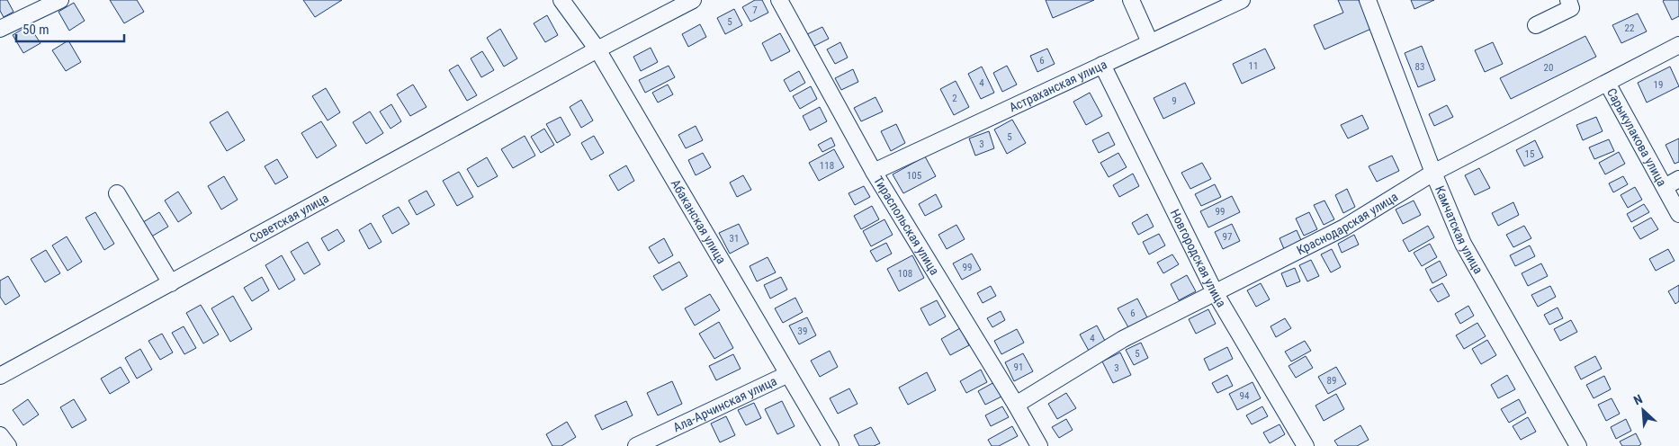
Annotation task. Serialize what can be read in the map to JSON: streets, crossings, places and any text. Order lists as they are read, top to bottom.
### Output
{
  "streets": {
    "street": [
      "Астраханская улица",
      "Сарыкулакова улица",
      "Советская улица",
      "Абаканская улица",
      "Краснодарская улица",
      "Тираспольская улица",
      "Камчатская улица",
      "Новгородская улица",
      "Ала-Арчинская улица"
    ]
  },
  "crossings": [
    ["Астраханская улица", "Тираспольская улица"],
    ["Астраханская улица", "Новгородская улица"],
    ["Сарыкулакова улица", "Краснодарская улица"],
    ["Советская улица", "Абаканская улица"],
    ["Абаканская улица", "Ала-Арчинская улица"],
    ["Краснодарская улица", "Тираспольская улица"],
    ["Краснодарская улица", "Камчатская улица"],
    ["Краснодарская улица", "Новгородская улица"]
  ],
  "house_numbers": [
    "7",
    "5",
    "22",
    "6",
    "11",
    "83",
    "20",
    "4",
    "19",
    "2",
    "9",
    "5",
    "3",
    "15",
    "118",
    "105",
    "99",
    "97",
    "31",
    "99",
    "108",
    "6",
    "39",
    "4",
    "5",
    "91",
    "3",
    "89",
    "94"
  ],
  "scale_bar": "50 m",
  "north": "top left"
}
